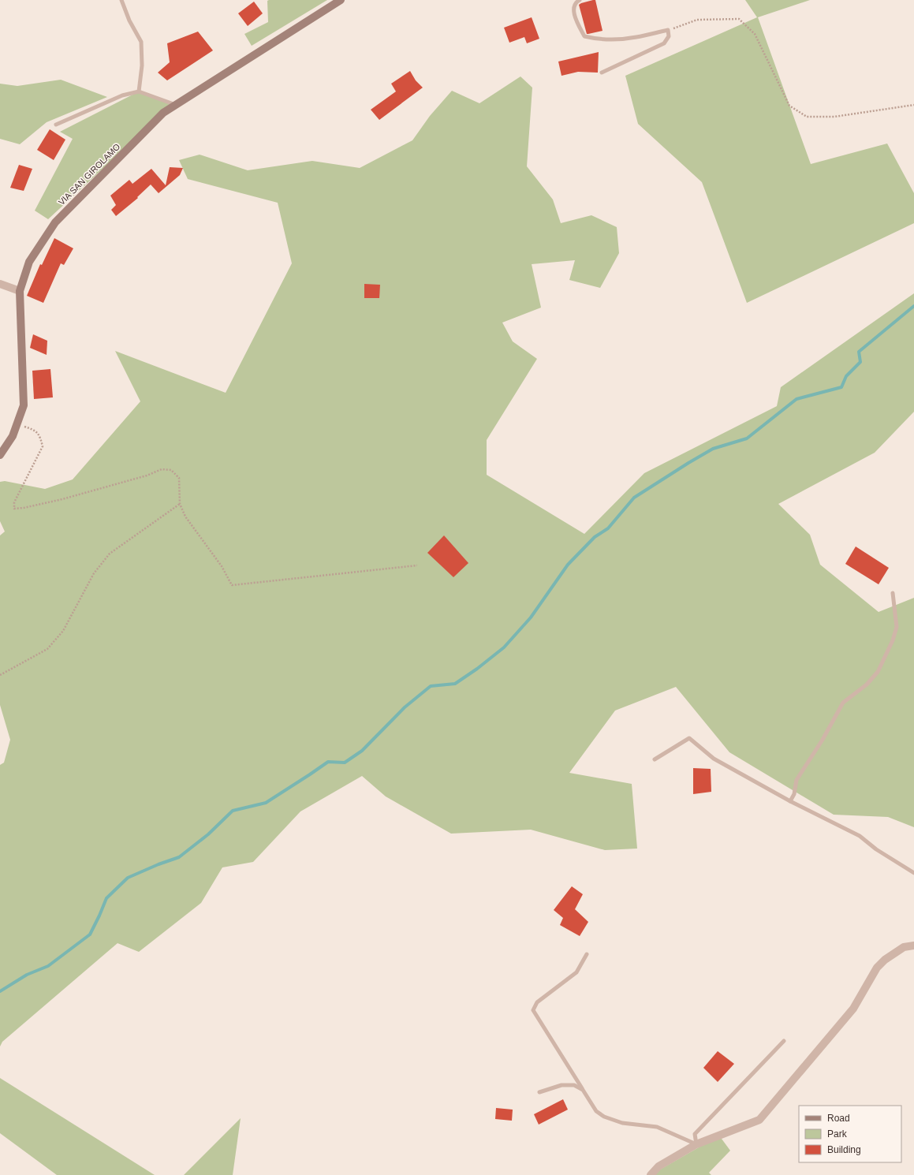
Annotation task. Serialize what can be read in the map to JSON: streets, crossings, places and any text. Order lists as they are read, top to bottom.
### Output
{
  "streets": {
    "street": ["VIA SAN GIROLAMO"]
  },
  "legend": ["Road", "Park", "Building"]
}
